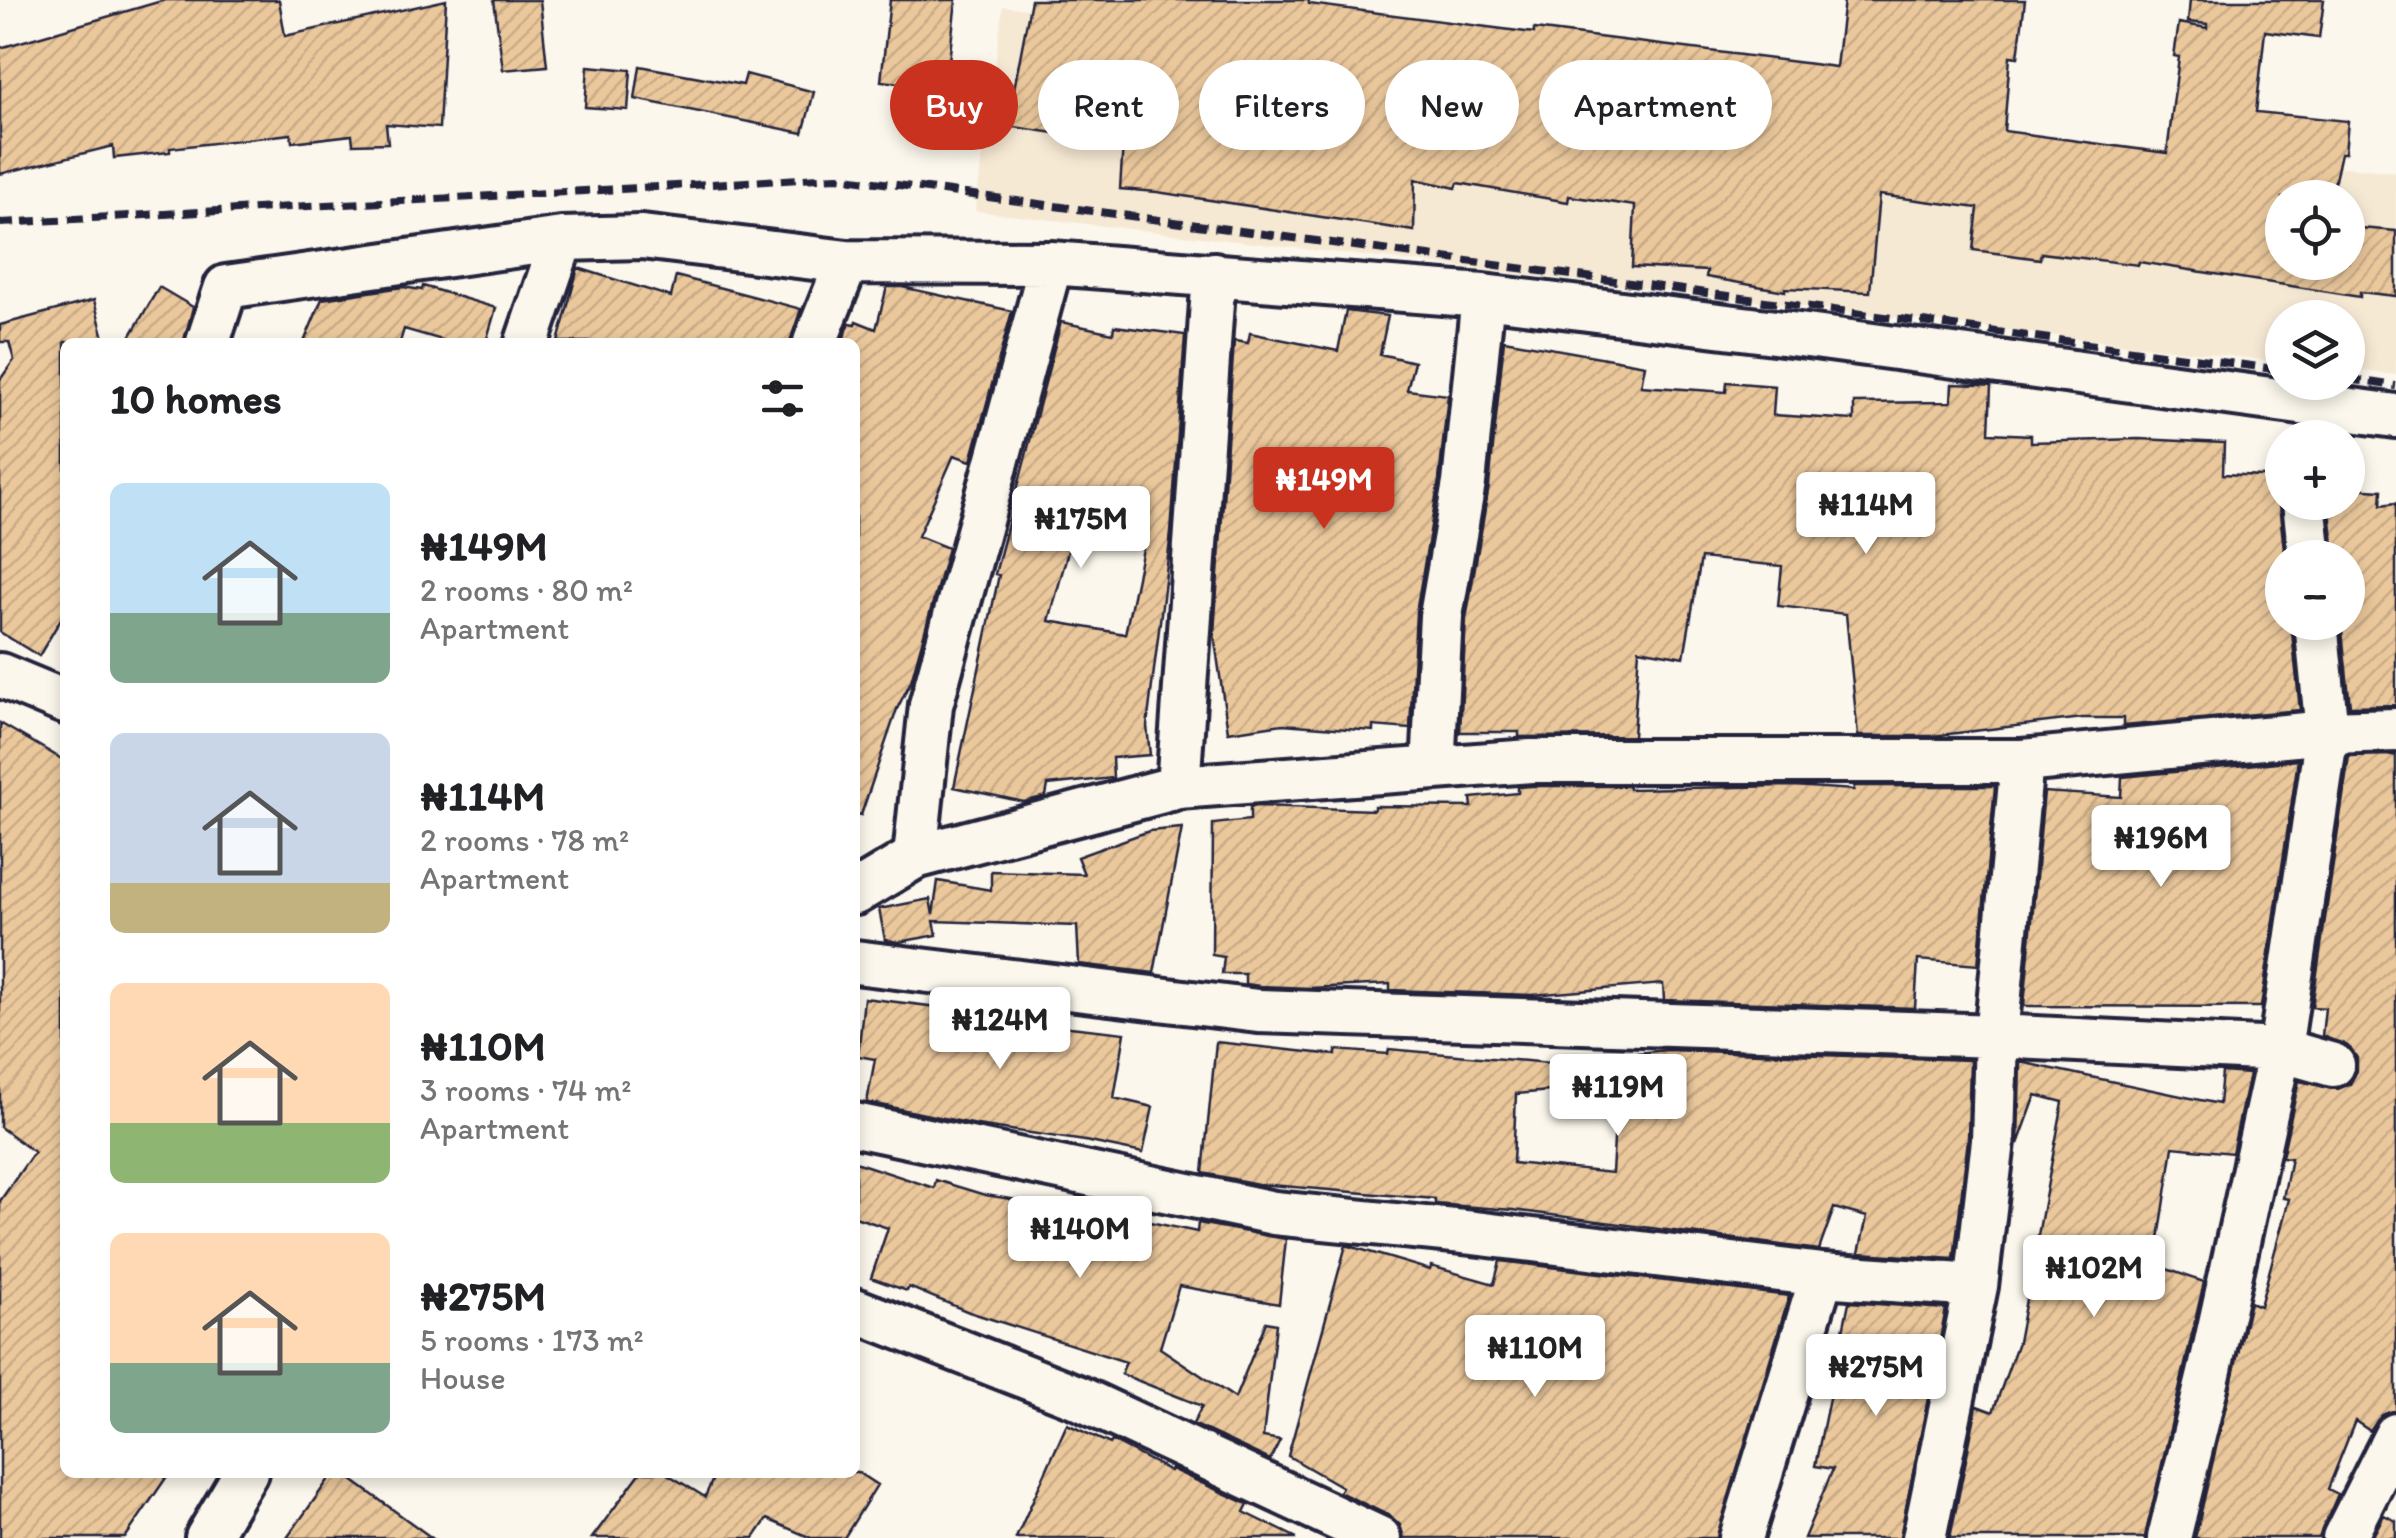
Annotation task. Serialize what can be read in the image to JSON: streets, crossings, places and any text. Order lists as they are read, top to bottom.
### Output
{
  "page": {
    "chip": [
      "Buy",
      "Rent",
      "Filters",
      "New",
      "Apartment"
    ],
    "map_buttons": ["+", "−"],
    "heading": "10 homes",
    "price": [
      "₦149M",
      "₦114M",
      "₦175M",
      "₦196M",
      "₦124M",
      "₦119M",
      "₦140M",
      "₦102M",
      "₦110M",
      "₦275M"
    ],
    "list": [
      {
        "name": "₦149M",
        "note": "2 rooms · 80 m² · Apartment"
      },
      {
        "name": "₦114M",
        "note": "2 rooms · 78 m² · Apartment"
      },
      {
        "name": "₦110M",
        "note": "3 rooms · 74 m² · Apartment"
      },
      {
        "name": "₦275M",
        "note": "5 rooms · 173 m² · House"
      }
    ]
  }
}
